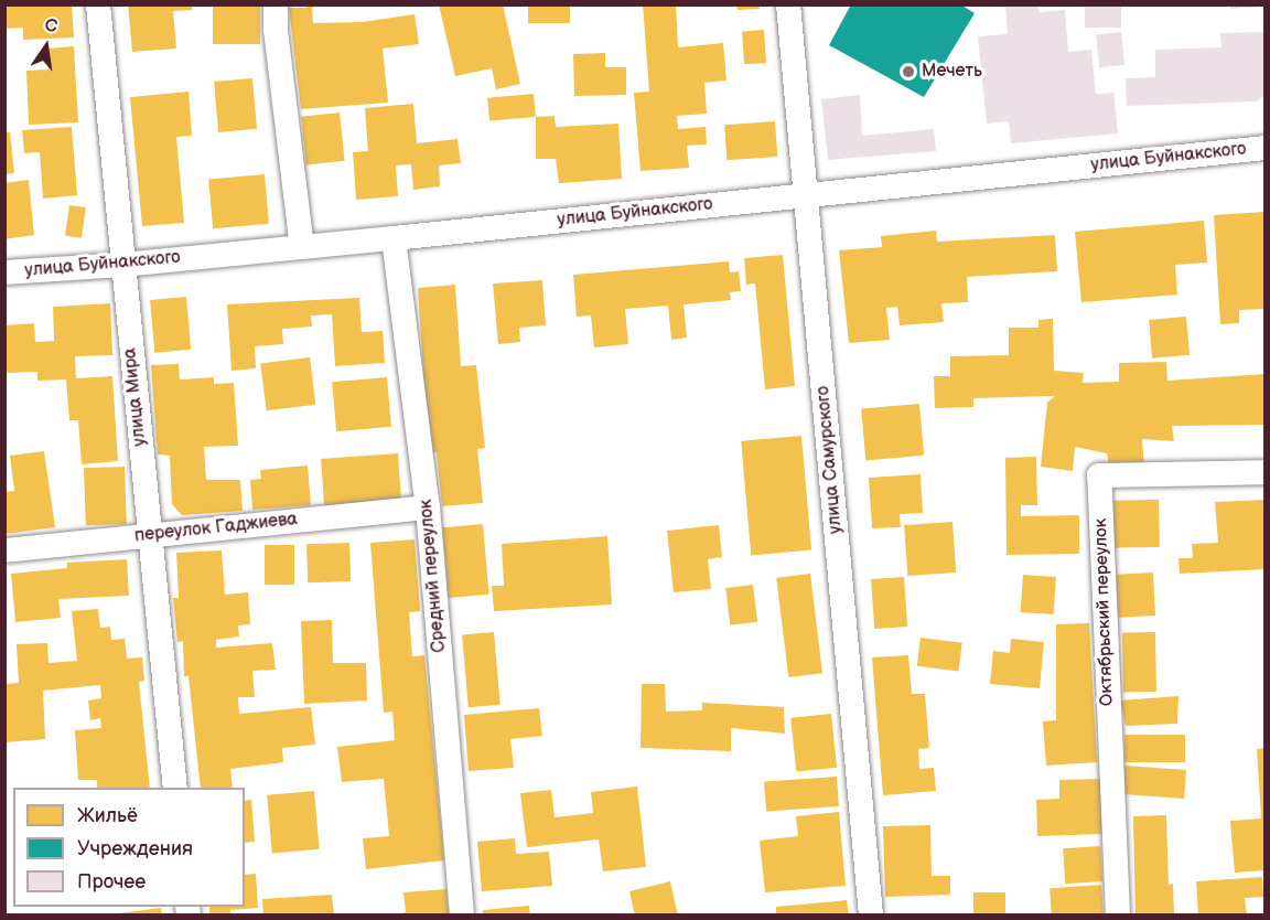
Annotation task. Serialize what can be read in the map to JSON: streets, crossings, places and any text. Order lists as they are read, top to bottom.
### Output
{
  "streets": {
    "street": [
      "улица Буйнакского",
      "улица Мира",
      "улица Самурского",
      "переулок Гаджиева",
      "Средний переулок",
      "Октябрьский переулок"
    ]
  },
  "crossings": [
    ["улица Буйнакского", "улица Мира"],
    ["улица Буйнакского", "улица Самурского"],
    ["улица Буйнакского", "Средний переулок"],
    ["улица Мира", "переулок Гаджиева"],
    ["переулок Гаджиева", "Средний переулок"]
  ],
  "places": ["Мечеть"],
  "legend": ["Жильё", "Учреждения", "Прочее"],
  "north": "top"
}
